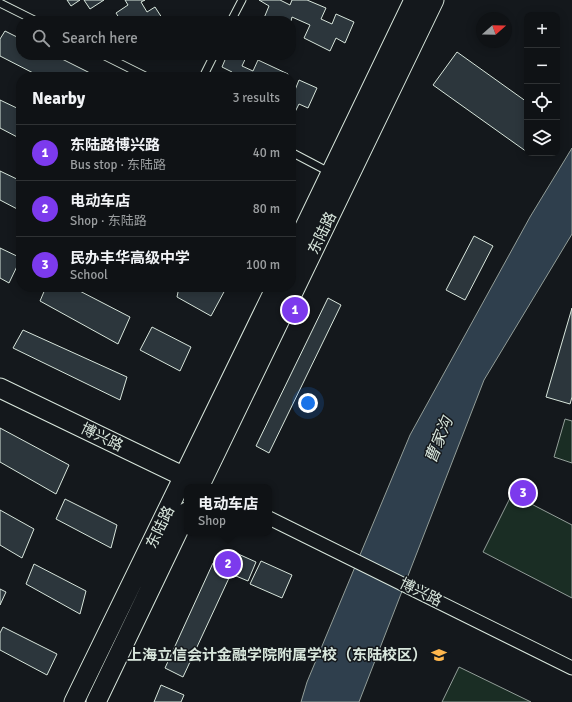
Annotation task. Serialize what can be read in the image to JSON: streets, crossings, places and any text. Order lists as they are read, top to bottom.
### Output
{
  "streets": {
    "main road": ["东陆路", "博兴路"]
  },
  "crossings": [
    ["东陆路", "博兴路"]
  ],
  "water": ["曹家沟"],
  "places": {
    "school or university": ["上海立信会计金融学院附属学校（东陆校区）"]
  },
  "north": "right",
  "page": {
    "map_buttons": ["+", "−"],
    "search": "Search here",
    "heading": ["Nearby", "3 results"],
    "list": [
      {
        "mark": "1",
        "name": "东陆路博兴路",
        "note": "Bus stop · 东陆路",
        "value": "40 m"
      },
      {
        "mark": "2",
        "name": "电动车店",
        "note": "Shop · 东陆路",
        "value": "80 m"
      },
      {
        "mark": "3",
        "name": "民办丰华高级中学",
        "note": "School",
        "value": "100 m"
      }
    ],
    "pins": ["1", "3", "2"],
    "popup": ["电动车店", "Shop"]
  }
}
